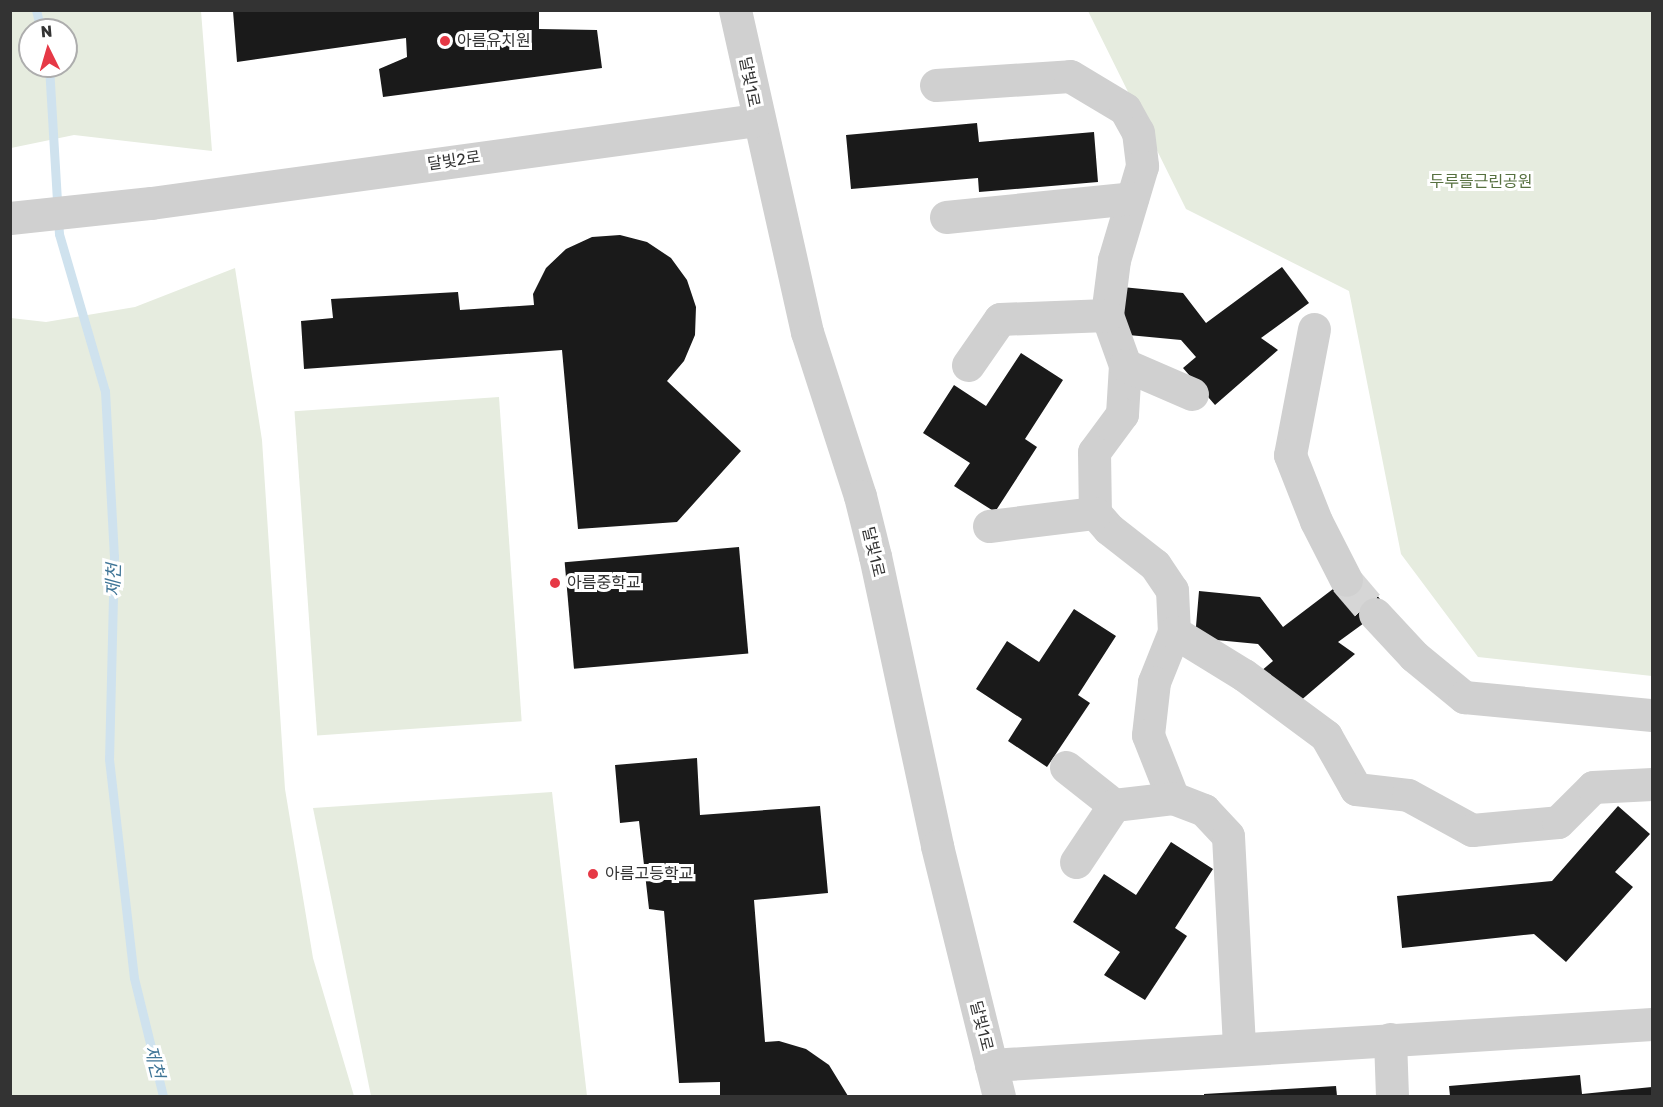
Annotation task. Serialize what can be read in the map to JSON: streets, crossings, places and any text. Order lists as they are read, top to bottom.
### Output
{
  "streets": {
    "street": ["달빛1로", "달빛2로"]
  },
  "crossings": [
    ["달빛1로", "달빛2로"]
  ],
  "water": ["제천"],
  "parks": ["두루뜰근린공원"],
  "places": ["아름유치원", "아름중학교", "아름고등학교"],
  "north": "top"
}
